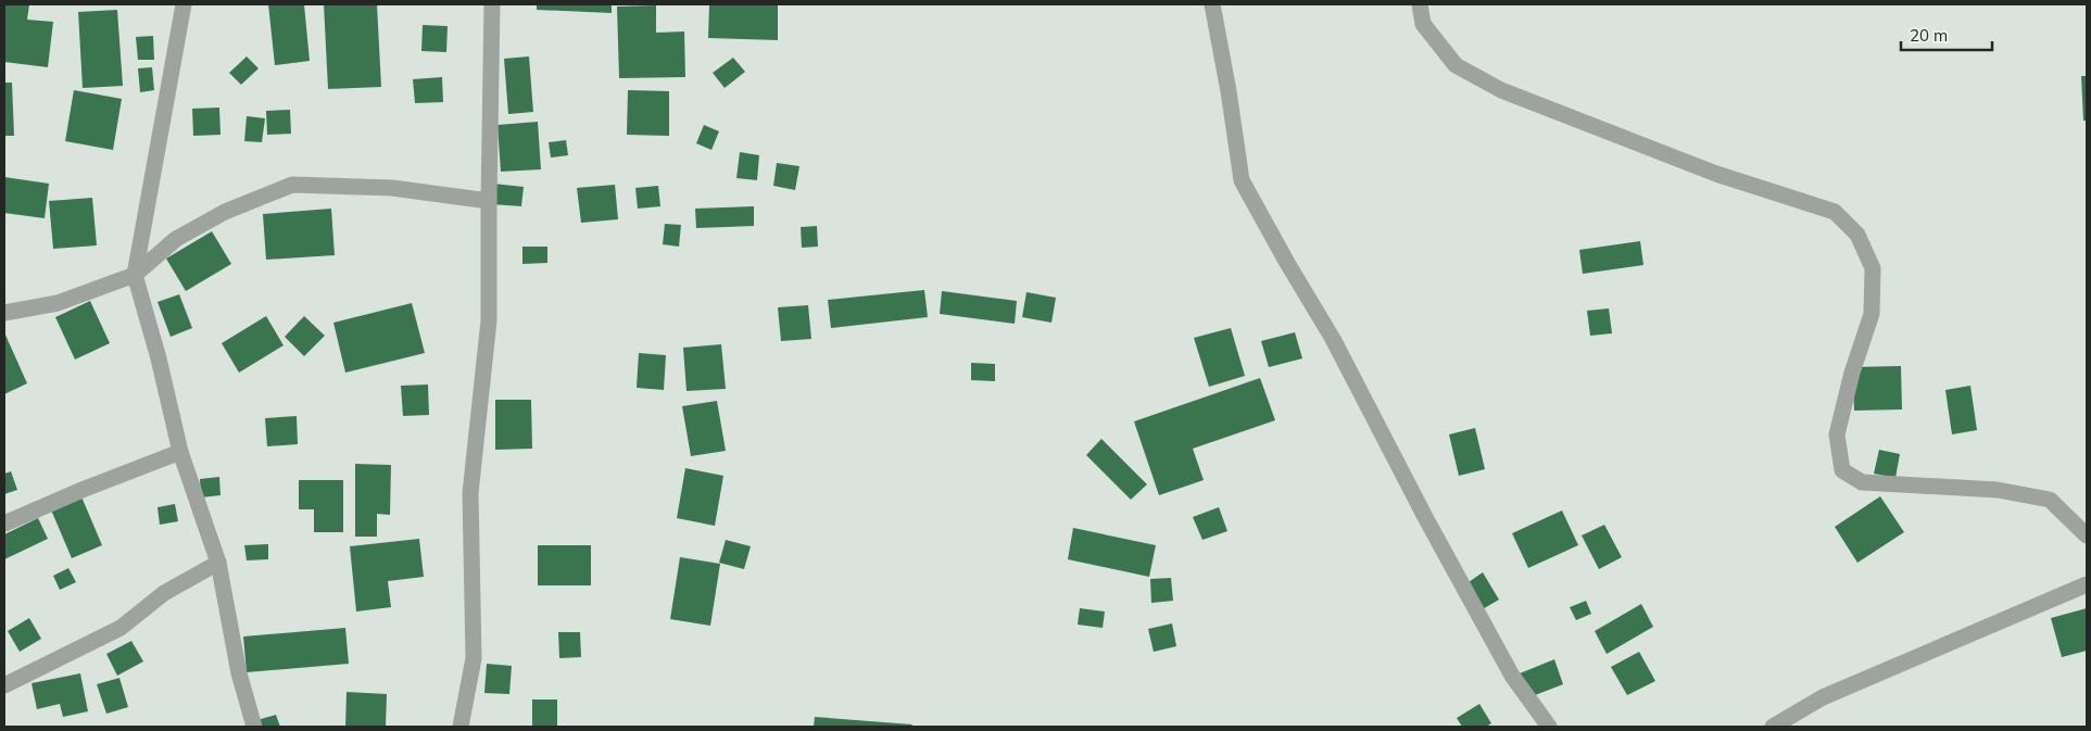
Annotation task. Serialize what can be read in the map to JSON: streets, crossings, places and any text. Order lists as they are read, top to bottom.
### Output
{
  "scale_bar": "20 m"
}
